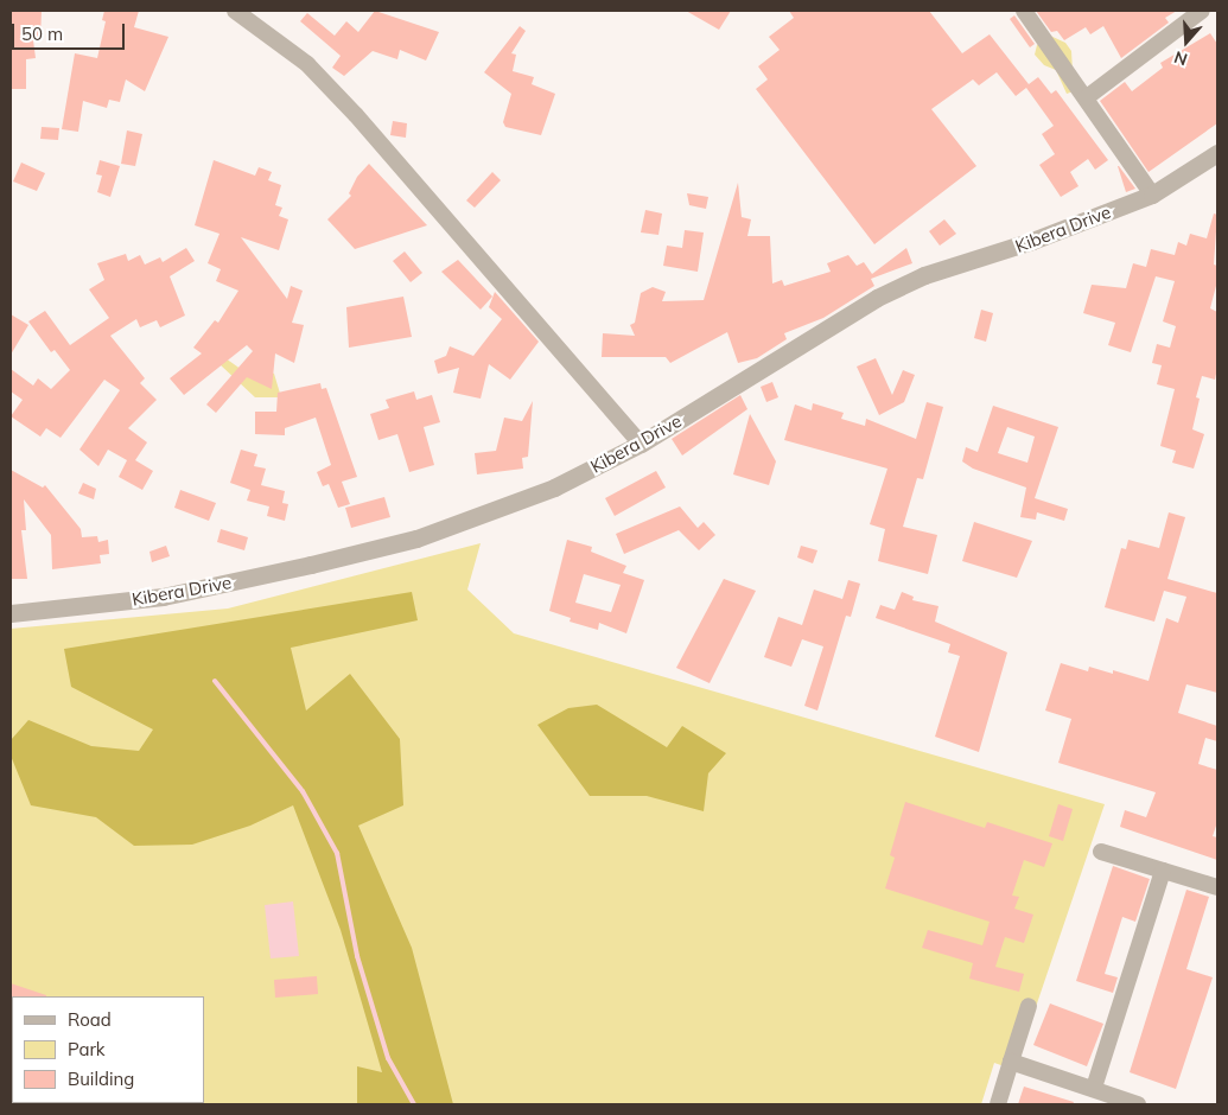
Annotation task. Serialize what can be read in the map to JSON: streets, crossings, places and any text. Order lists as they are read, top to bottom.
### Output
{
  "streets": {
    "street": ["Kibera Drive"]
  },
  "legend": ["Road", "Park", "Building"],
  "scale_bar": "50 m",
  "north": "bottom"
}
